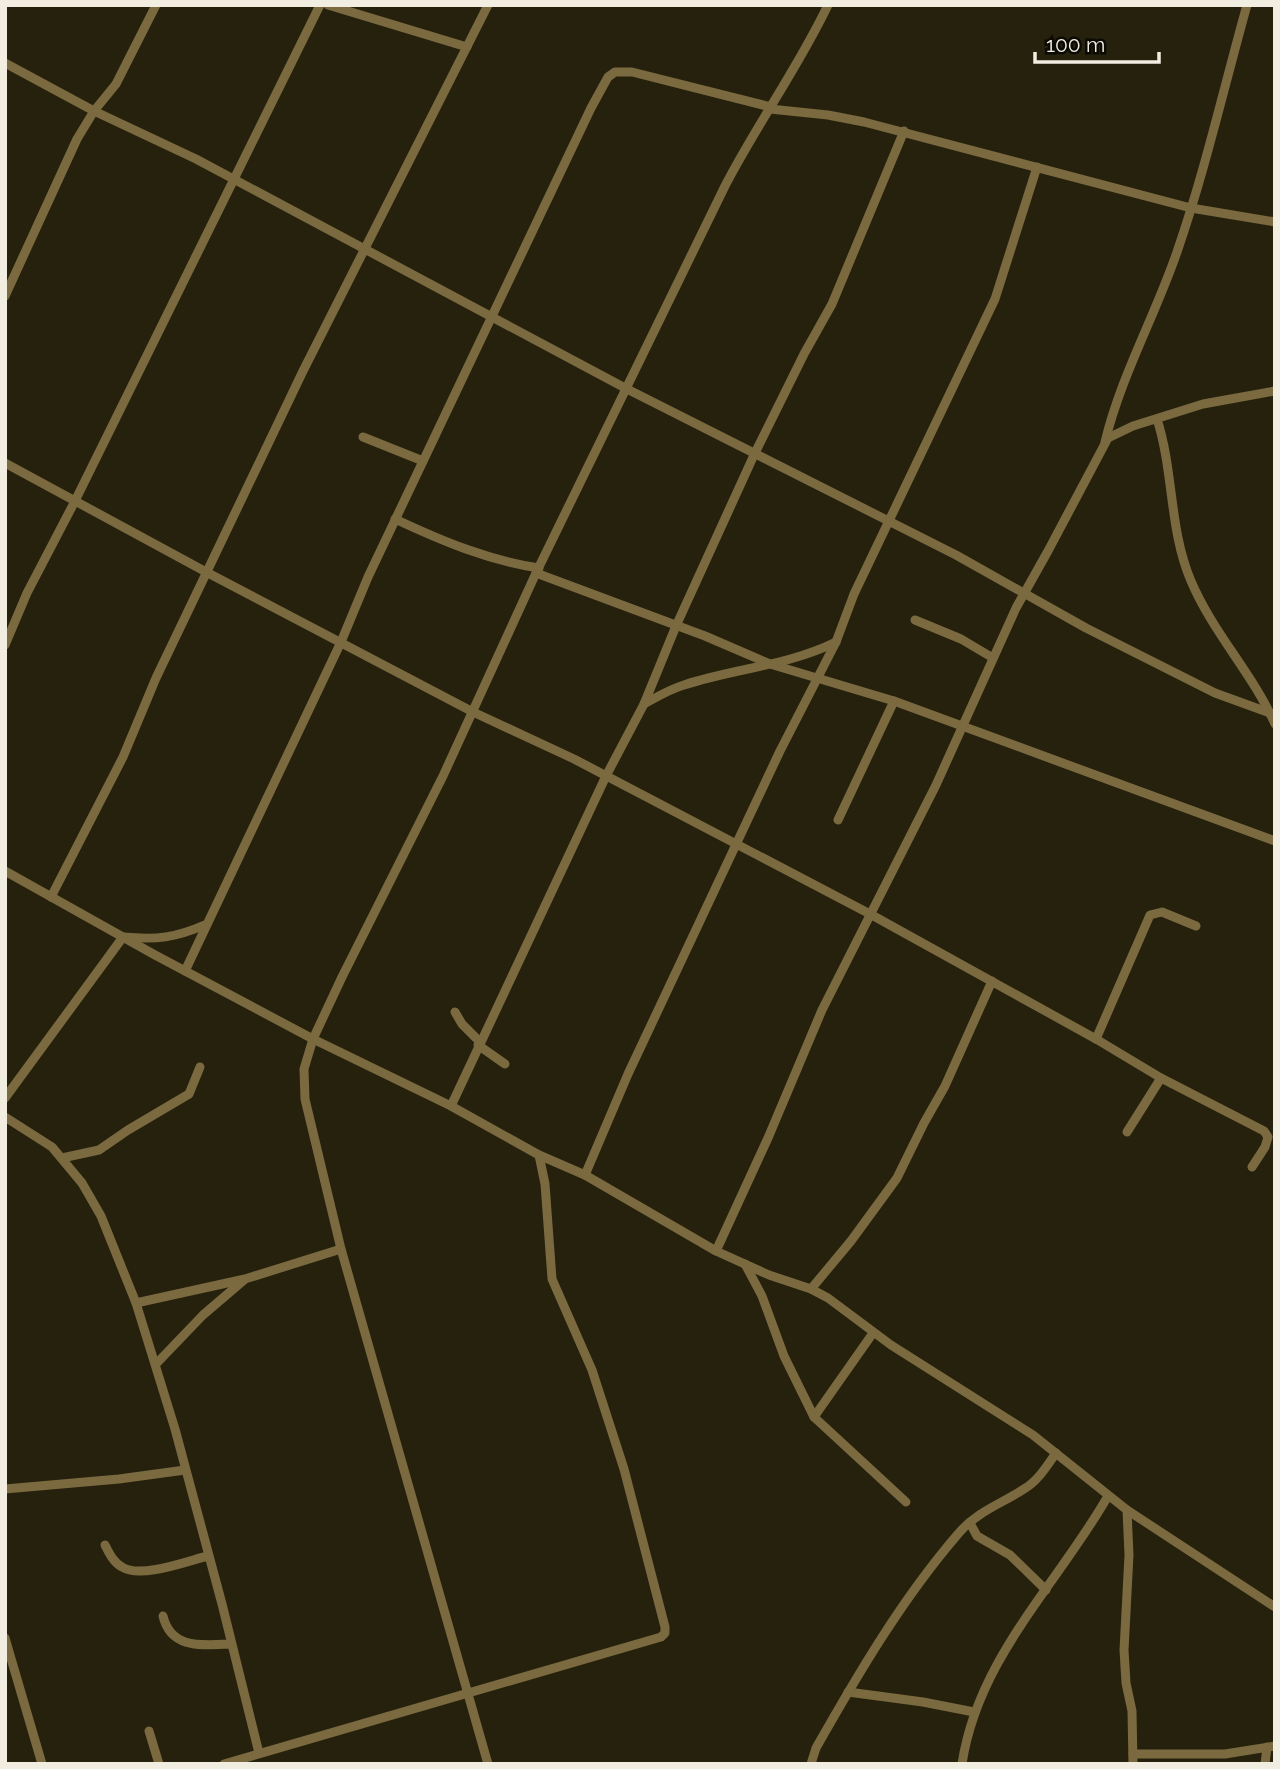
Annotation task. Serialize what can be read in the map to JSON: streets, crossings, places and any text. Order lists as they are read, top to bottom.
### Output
{
  "scale_bar": "100 m"
}
